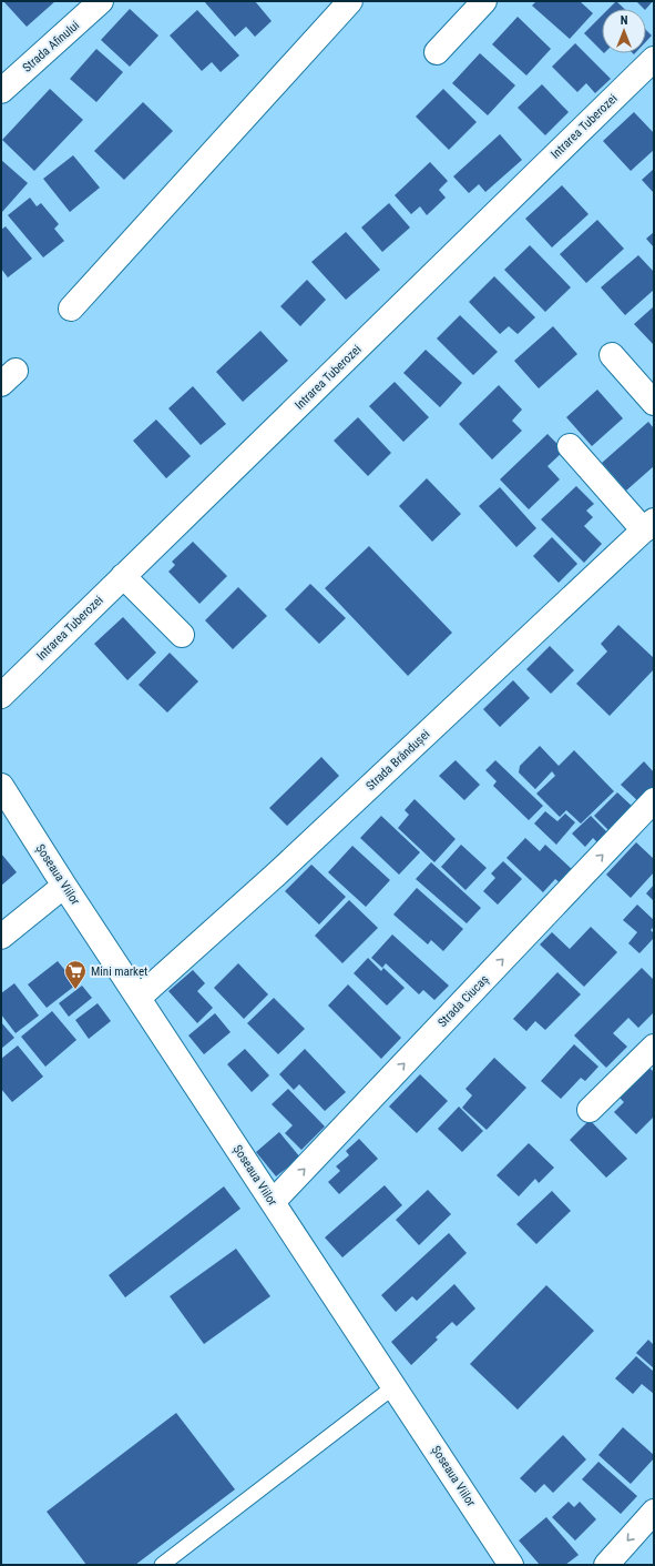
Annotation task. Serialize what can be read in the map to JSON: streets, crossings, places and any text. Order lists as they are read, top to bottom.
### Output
{
  "streets": {
    "street": [
      "Strada Afinului",
      "Intrarea Tuberozei",
      "Strada Brândușei",
      "Șoseaua Viilor",
      "Strada Ciucaș"
    ]
  },
  "crossings": [
    ["Strada Brândușei", "Șoseaua Viilor"],
    ["Șoseaua Viilor", "Strada Ciucaș"]
  ],
  "one_way": ["Strada Ciucaș"],
  "places": {
    "supermarket": ["Mini market"]
  },
  "north": "top"
}
